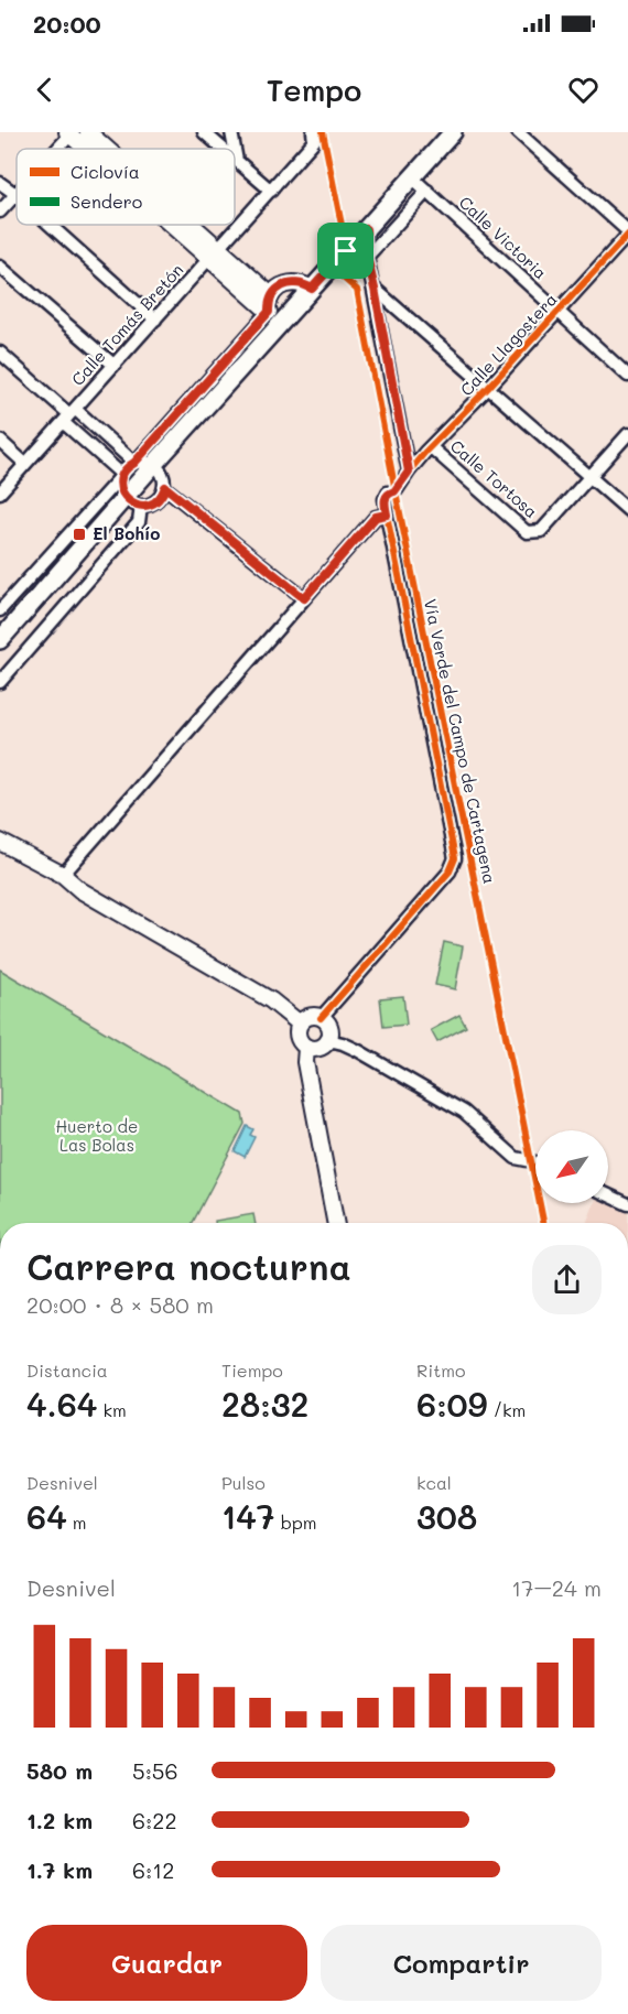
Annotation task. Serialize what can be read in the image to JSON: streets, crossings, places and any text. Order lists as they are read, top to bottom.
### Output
{
  "streets": {
    "street": [
      "Calle Victoria",
      "Calle Tomás Bretón",
      "Calle Llagostera",
      "Calle Tortosa"
    ],
    "cycle path": ["Vía Verde del Campo de Cartagena"]
  },
  "crossings": [
    ["Calle Victoria", "Calle Llagostera"],
    ["Calle Llagostera", "Calle Tortosa"]
  ],
  "parks": ["Huerto de Las Bolas"],
  "places": {
    "transit": ["El Bohío"]
  },
  "legend": ["Ciclovía", "Sendero"],
  "north": "bottom left",
  "page": {
    "status": "20:00",
    "header": "Tempo",
    "heading": ["Carrera nocturna", "20:00 · 8 × 580 m"],
    "stats": [
      ["Distancia", "4.64 km"],
      ["Tiempo", "28:32"],
      ["Ritmo", "6:09 /km"],
      ["Desnivel", "64 m"],
      ["Pulso", "147 bpm"],
      ["kcal", "308"]
    ],
    "chart": ["Desnivel", "17–24 m"],
    "list": [
      {
        "name": "580 m",
        "note": "5:56"
      },
      {
        "name": "1.2 km",
        "note": "6:22"
      },
      {
        "name": "1.7 km",
        "note": "6:12"
      }
    ],
    "buttons": ["Guardar", "Compartir"]
  }
}
